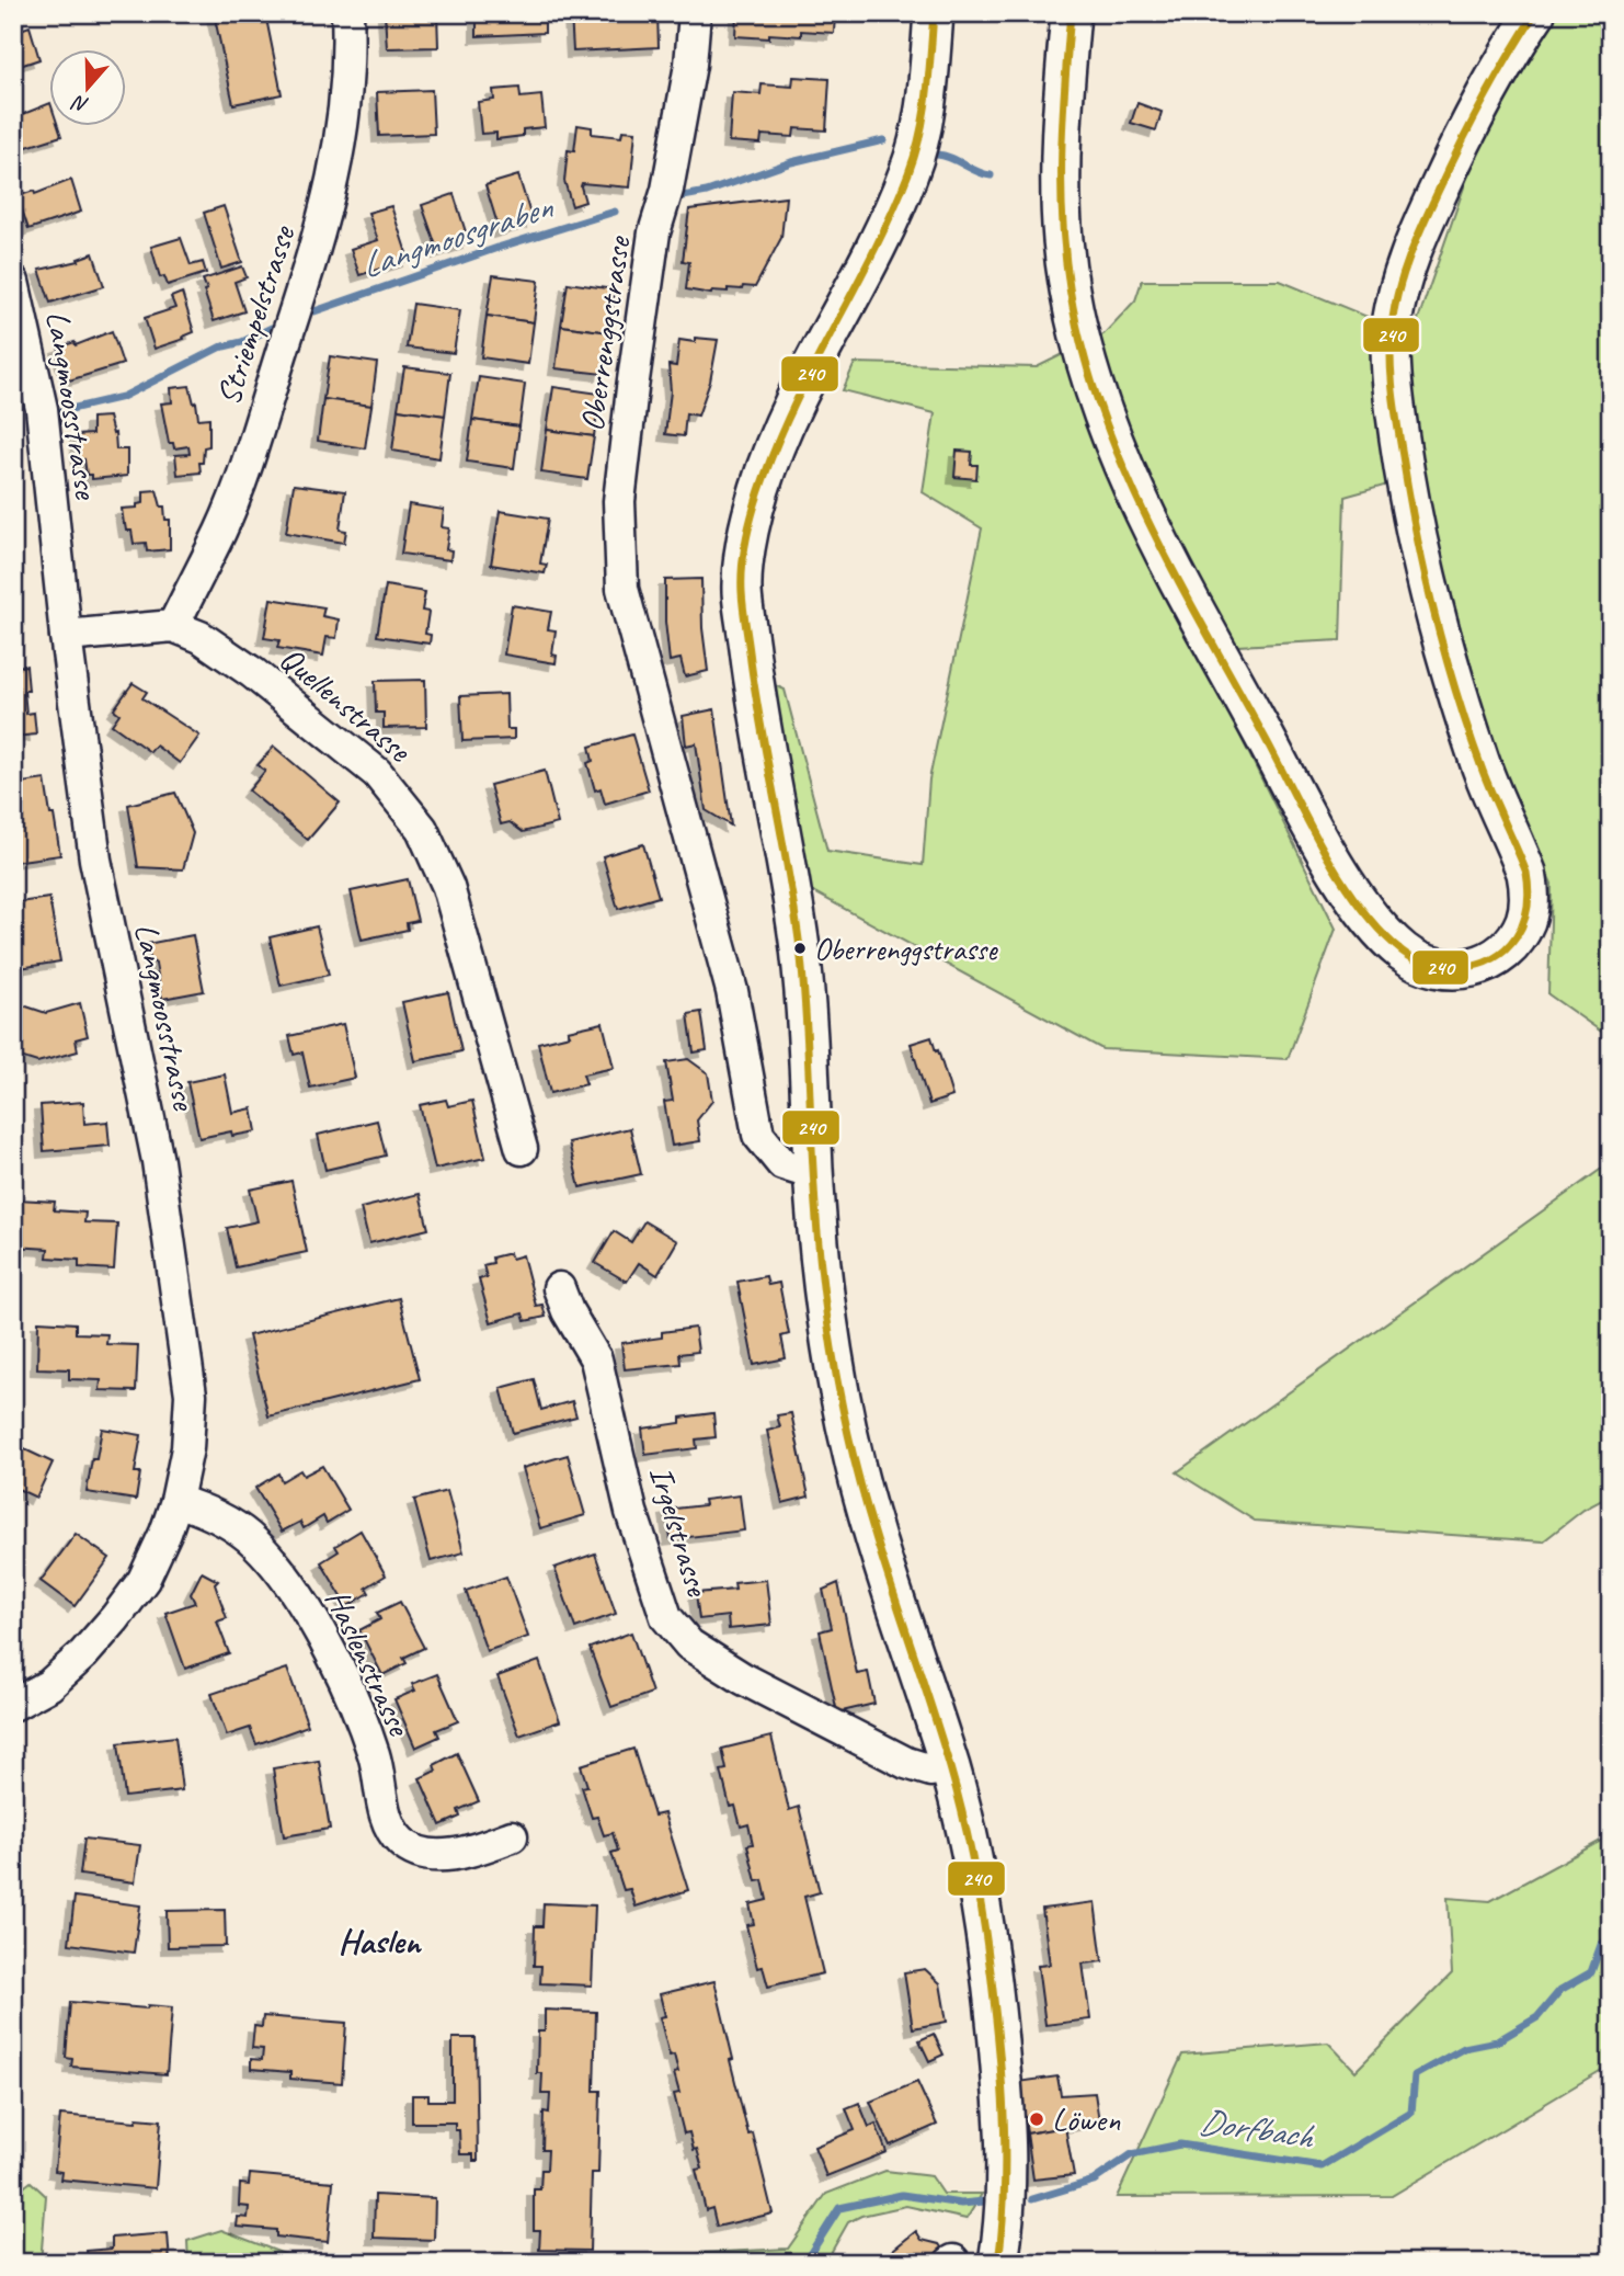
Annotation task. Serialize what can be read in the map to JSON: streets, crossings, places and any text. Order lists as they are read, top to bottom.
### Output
{
  "streets": {
    "street": [
      "Striempelstrasse",
      "Oberrenggstrasse",
      "Langmoosstrasse",
      "Quellenstrasse",
      "Irgelstrasse",
      "Haslenstrasse"
    ]
  },
  "crossings": [
    ["Striempelstrasse", "Quellenstrasse"],
    ["Langmoosstrasse", "Quellenstrasse"],
    ["Langmoosstrasse", "Haslenstrasse"]
  ],
  "districts": ["Haslen"],
  "water": ["Langmoosgraben", "Dorfbach"],
  "places": ["Oberrenggstrasse", "Löwen"],
  "lines": ["transit line 240"],
  "north": "bottom"
}
